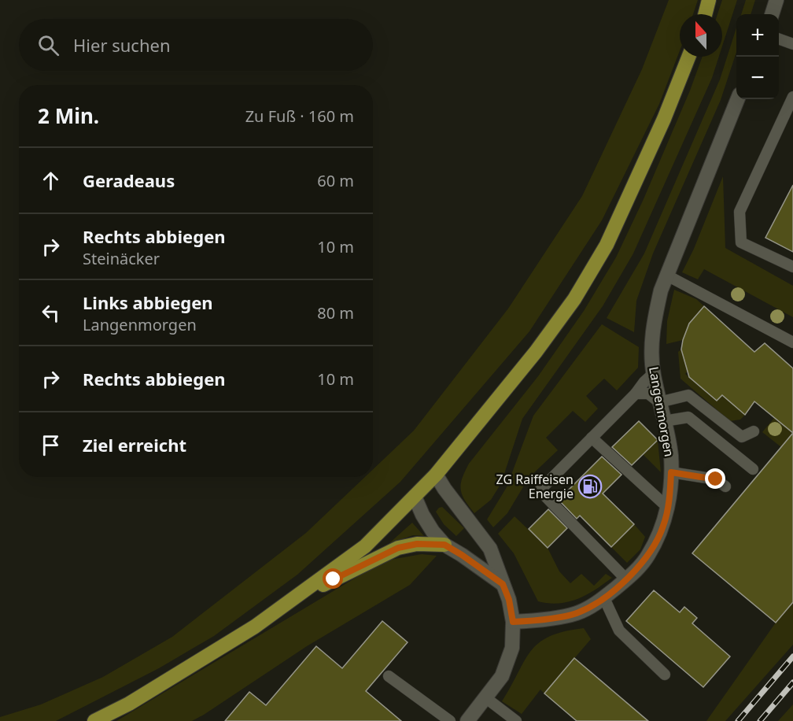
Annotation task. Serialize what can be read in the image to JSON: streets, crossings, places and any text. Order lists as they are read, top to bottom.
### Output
{
  "streets": {
    "street": ["Langenmorgen"]
  },
  "places": {
    "fuel station": ["ZG Raiffeisen Energie"]
  },
  "north": "top",
  "page": {
    "map_buttons": ["+", "−"],
    "search": "Hier suchen",
    "heading": ["2 Min.", "Zu Fuß · 160 m"],
    "list": [
      ["Geradeaus", "60 m"],
      ["Rechts abbiegen", "Steinäcker", "10 m"],
      ["Links abbiegen", "Langenmorgen", "80 m"],
      ["Rechts abbiegen", "10 m"],
      "Ziel erreicht"
    ]
  }
}
